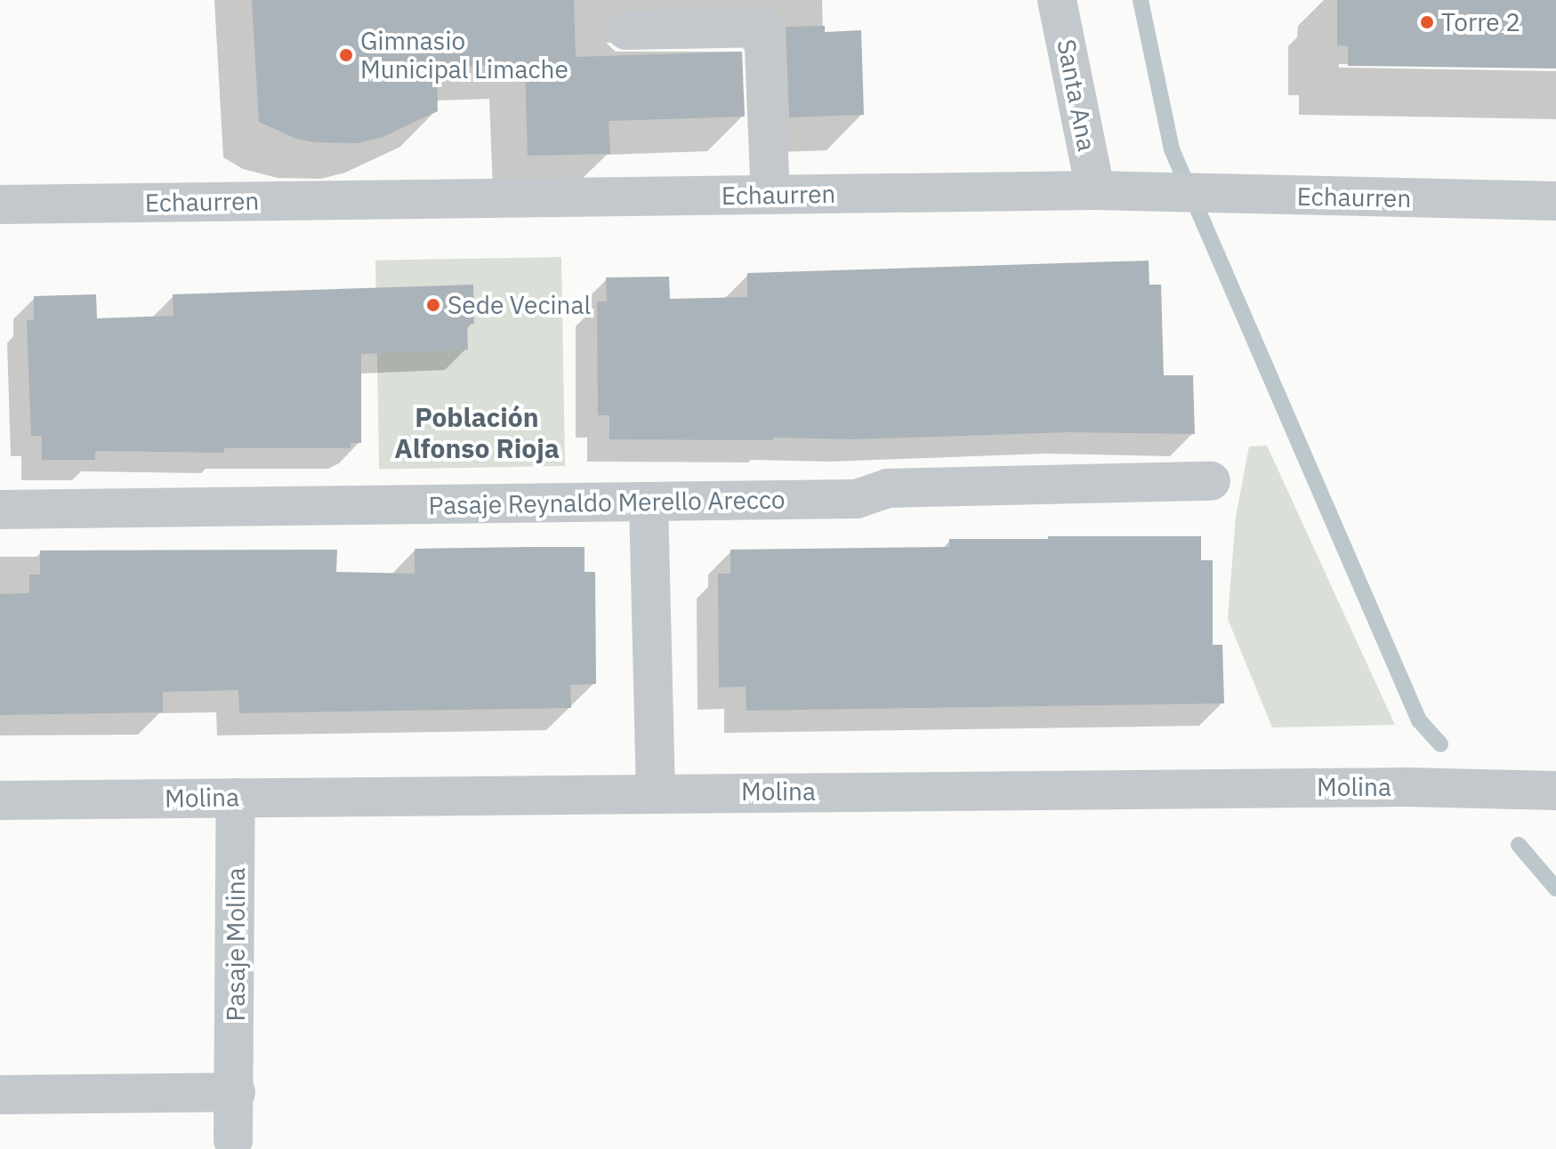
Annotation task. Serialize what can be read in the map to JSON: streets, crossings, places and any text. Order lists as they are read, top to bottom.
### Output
{
  "streets": {
    "street": [
      "Santa Ana",
      "Echaurren",
      "Pasaje Reynaldo Merello Arecco",
      "Molina",
      "Pasaje Molina"
    ]
  },
  "crossings": [
    ["Santa Ana", "Echaurren"],
    ["Molina", "Pasaje Molina"]
  ],
  "districts": ["Población Alfonso Rioja"],
  "places": ["Torre 2", "Gimnasio Municipal Limache", "Sede Vecinal"]
}
